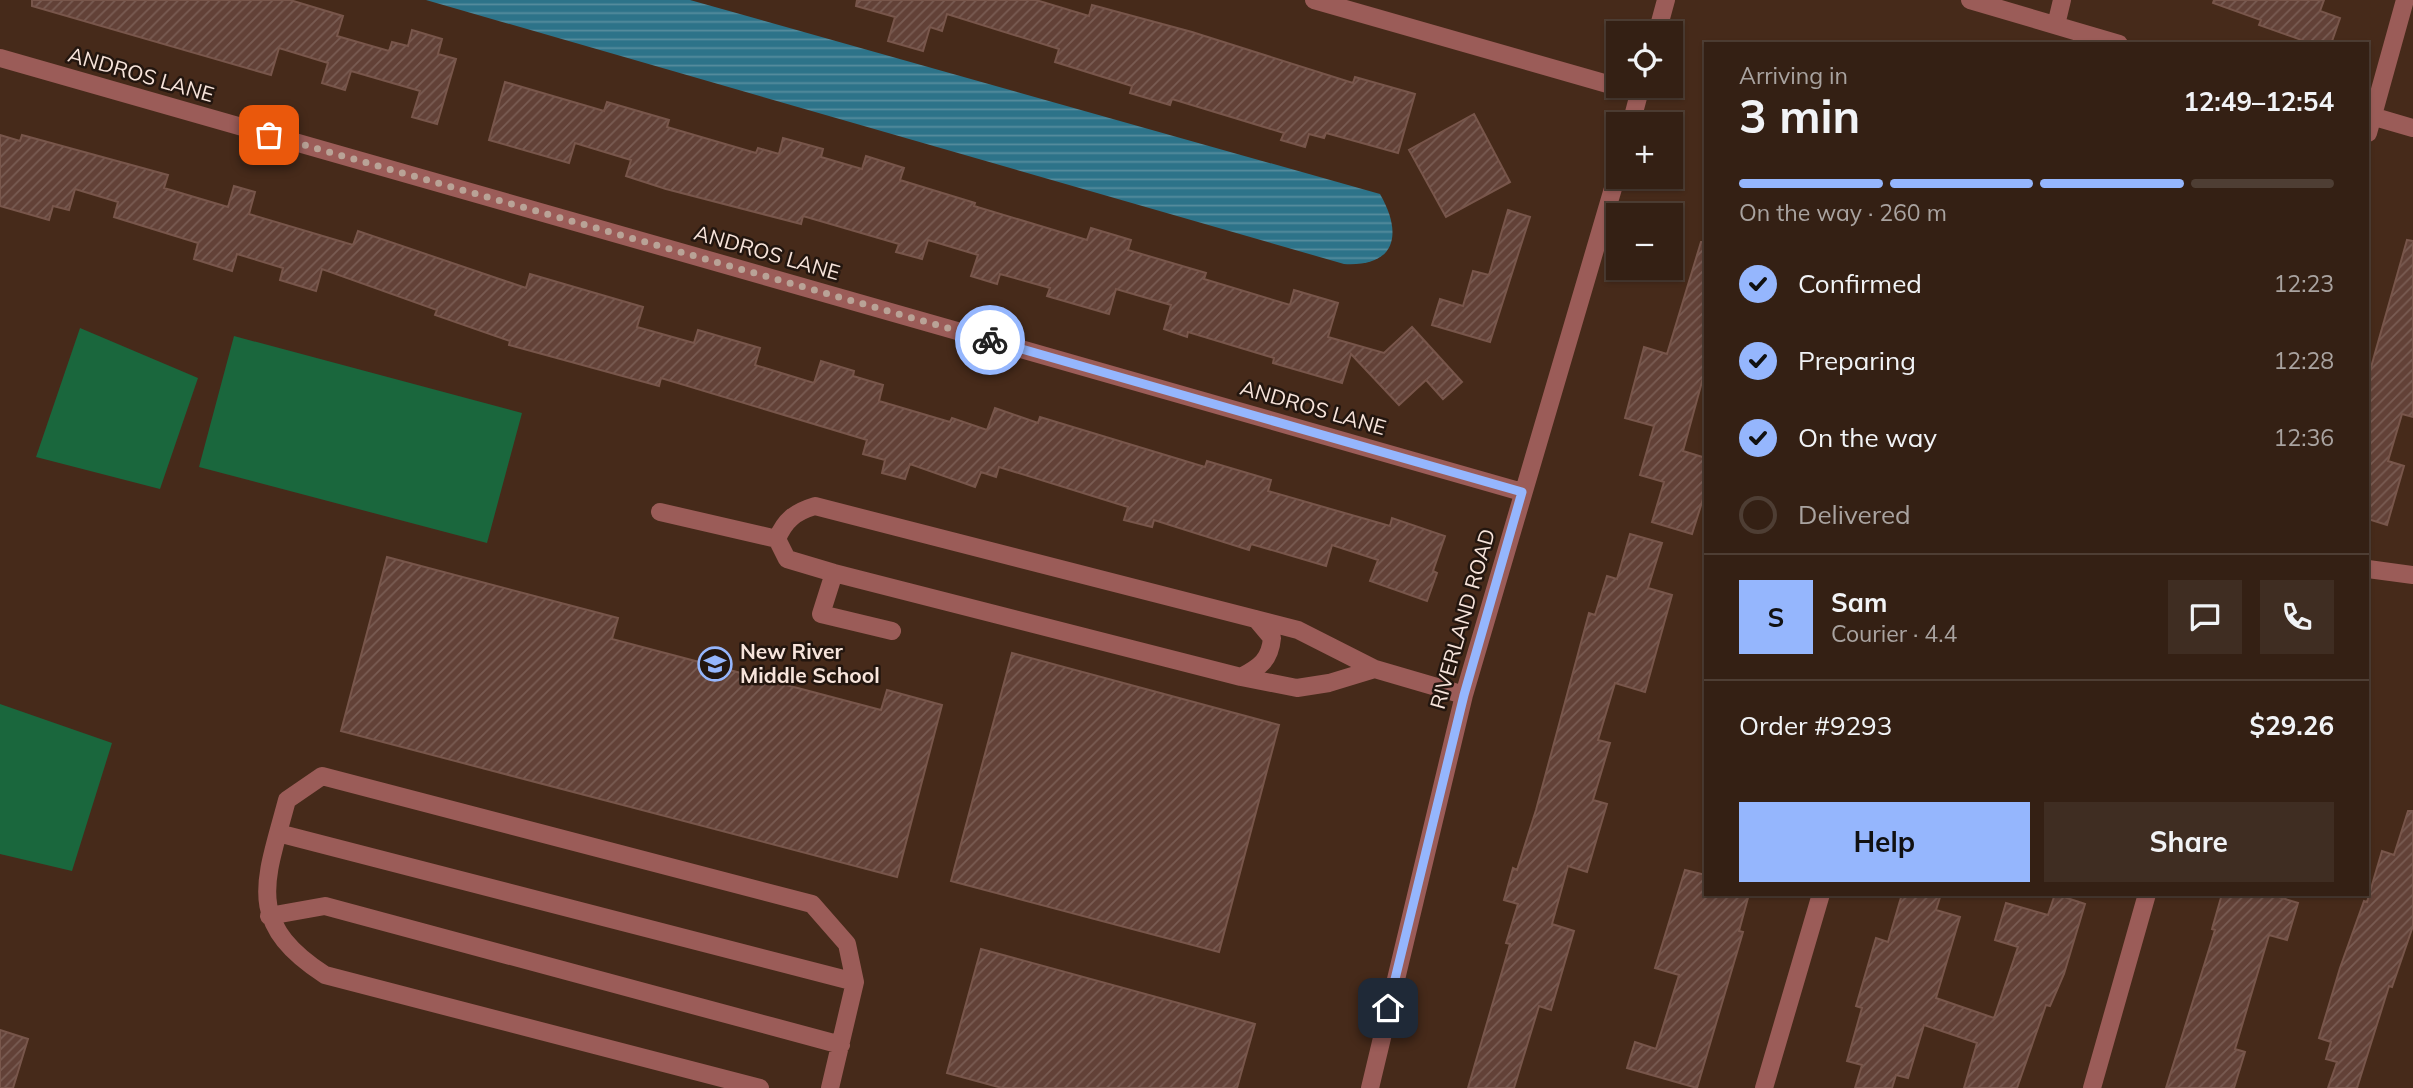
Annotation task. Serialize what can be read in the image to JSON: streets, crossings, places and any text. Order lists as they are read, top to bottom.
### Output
{
  "streets": {
    "street": ["ANDROS LANE", "RIVERLAND ROAD"]
  },
  "crossings": [
    ["ANDROS LANE", "RIVERLAND ROAD"]
  ],
  "places": {
    "school or university": ["New River Middle School"]
  },
  "page": {
    "map_buttons": ["+", "−"],
    "heading": ["3 min", "Arriving in", "12:49–12:54"],
    "panel": [
      "Sam",
      "Courier · 4.4",
      "Order #9293",
      "$29.26"
    ],
    "bar": "On the way · 260 m",
    "list": [
      ["Confirmed", "12:23"],
      ["Preparing", "12:28"],
      ["On the way", "12:36"],
      "Delivered"
    ],
    "round": "S",
    "buttons": ["Help", "Share"]
  }
}
